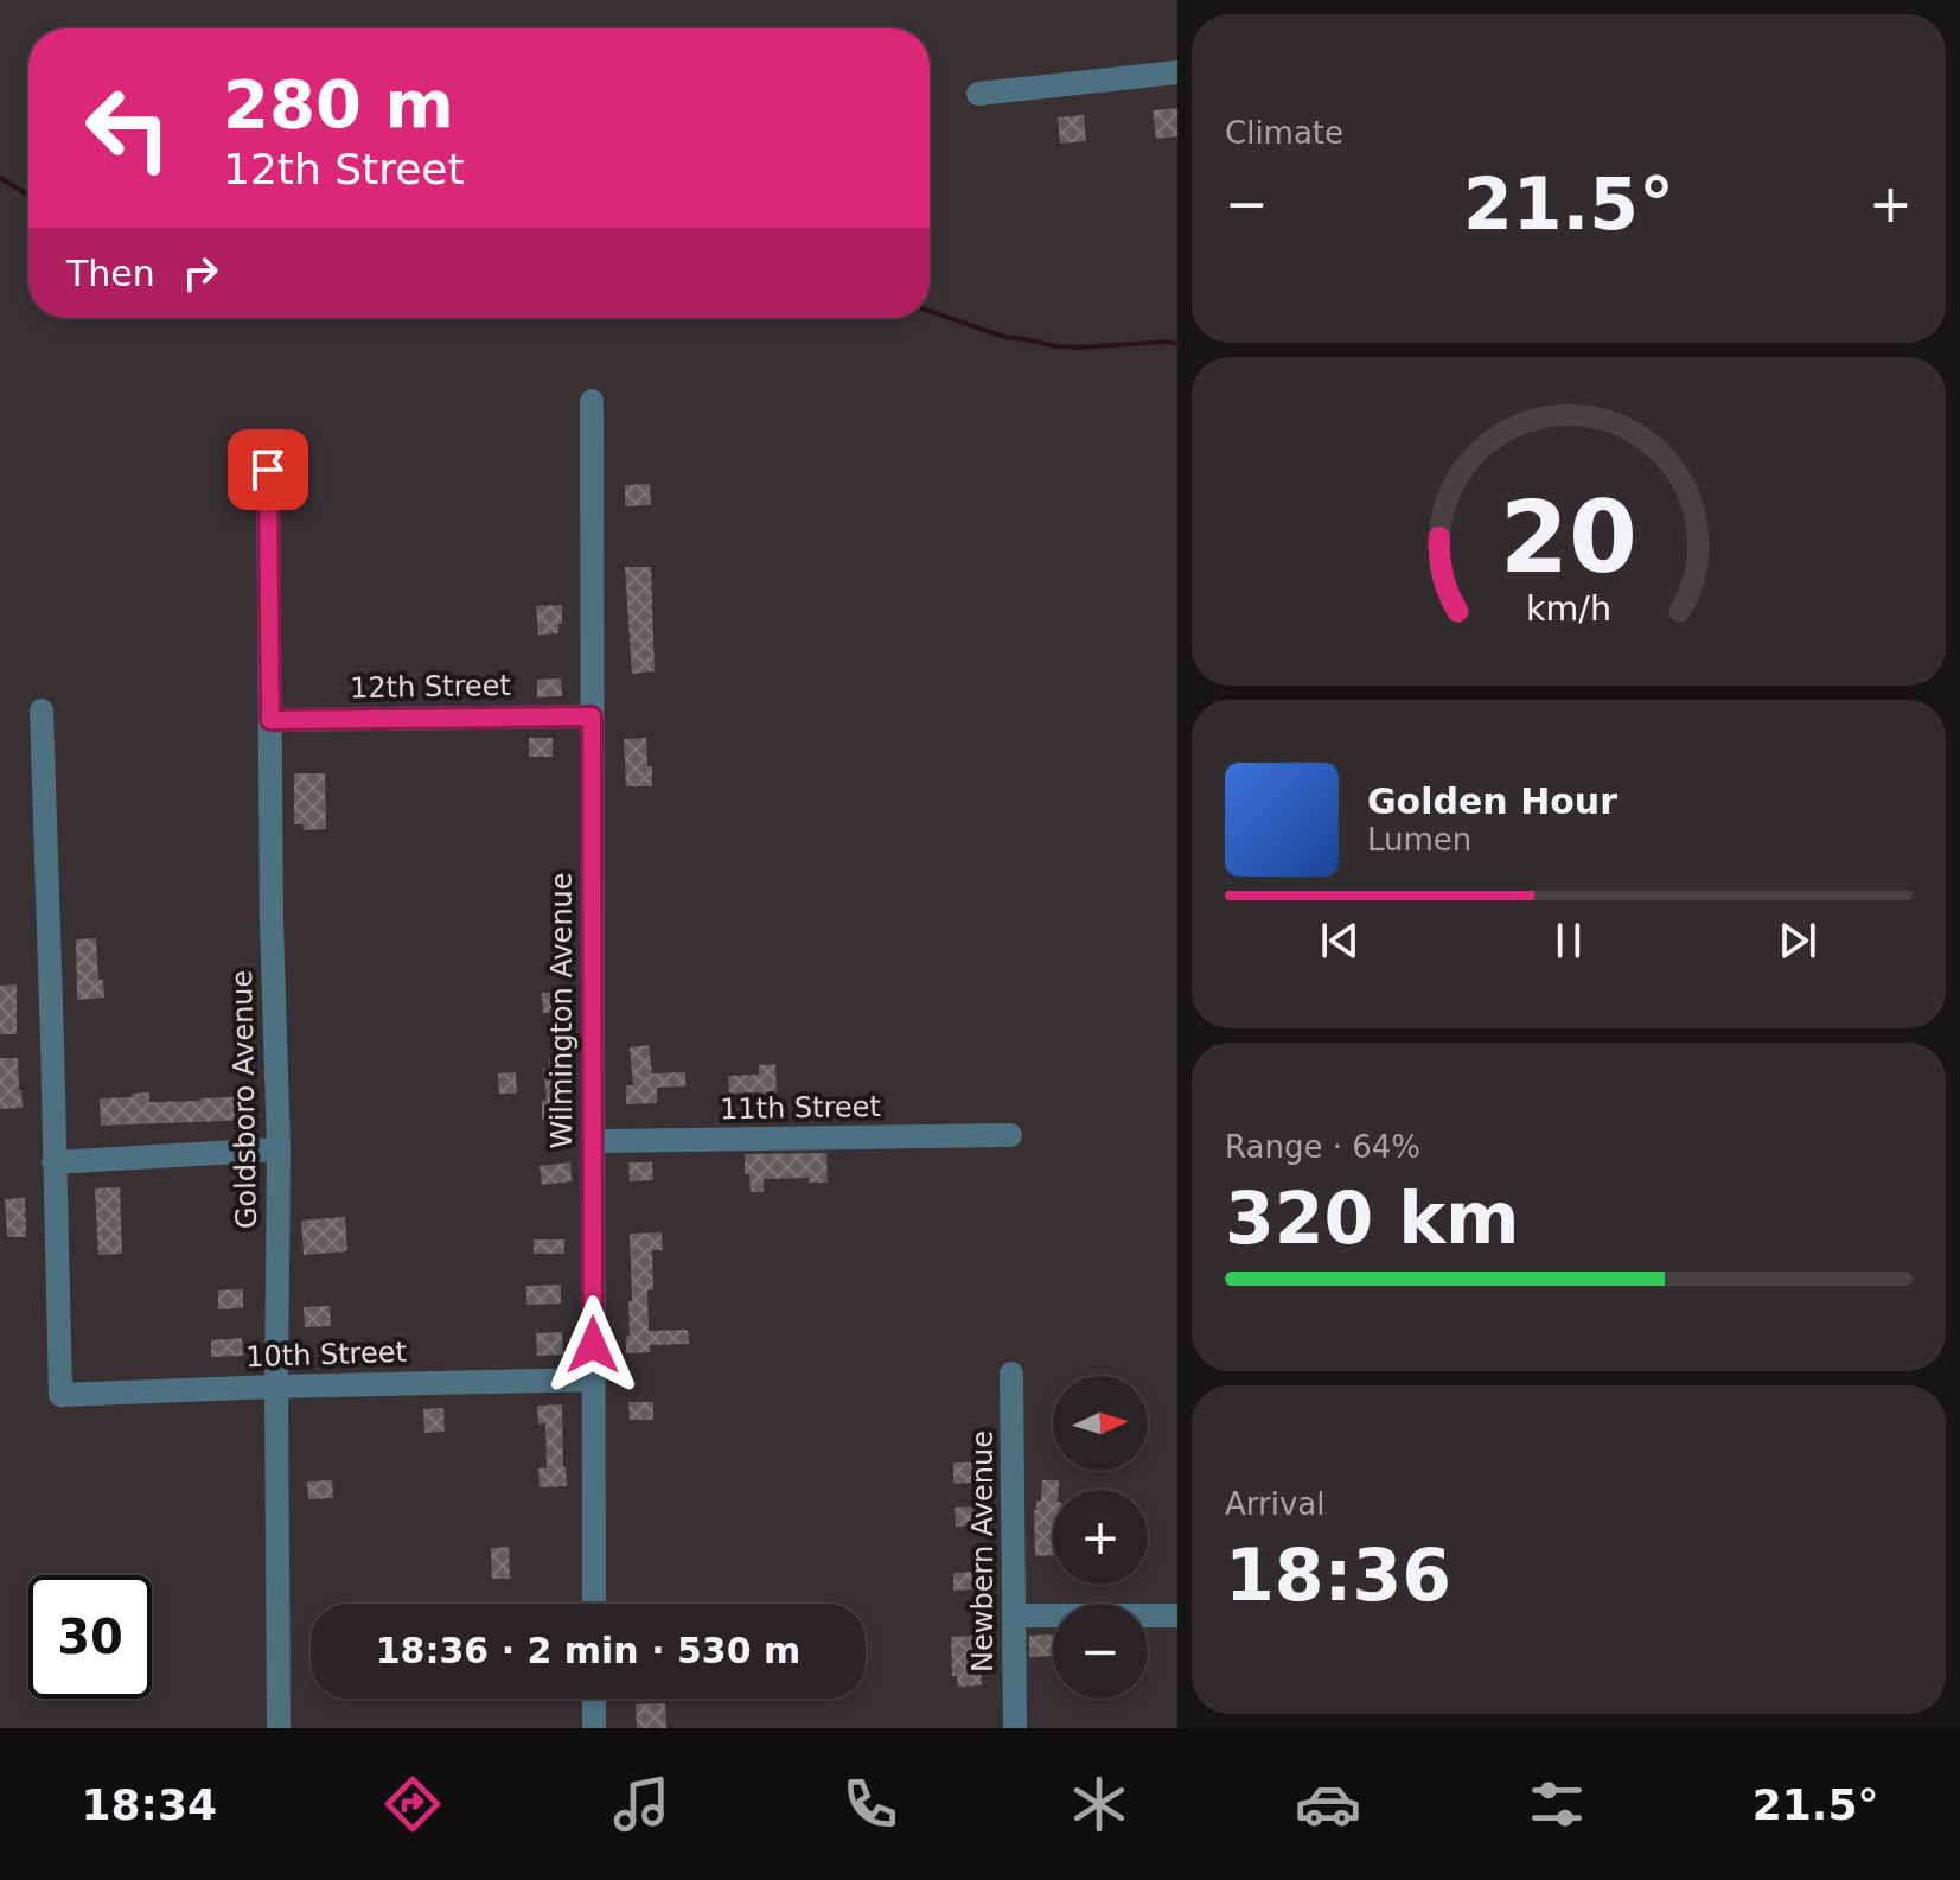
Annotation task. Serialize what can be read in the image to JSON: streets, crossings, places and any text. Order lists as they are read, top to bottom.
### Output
{
  "streets": {
    "street": [
      "12th Street",
      "Wilmington Avenue",
      "Goldsboro Avenue",
      "11th Street",
      "10th Street",
      "Newbern Avenue"
    ]
  },
  "crossings": [
    ["12th Street", "Wilmington Avenue"],
    ["12th Street", "Goldsboro Avenue"],
    ["Wilmington Avenue", "11th Street"],
    ["Wilmington Avenue", "10th Street"],
    ["Goldsboro Avenue", "10th Street"]
  ],
  "north": "right",
  "page": {
    "tile": [
      "Climate",
      ["Range · 64%", "320 km"],
      ["Arrival", "18:36"]
    ],
    "turn": ["280 m", "12th Street"],
    "heat": ["−", "21.5°", "+"],
    "then": "Then",
    "song": ["Golden Hour", "Lumen"],
    "map_buttons": ["+", "−"],
    "limit": "30",
    "trip": "18:36 · 2 min · 530 m",
    "tabs": ["18:34", "21.5°"],
    "gauge": ["20", "km/h"]
  }
}
